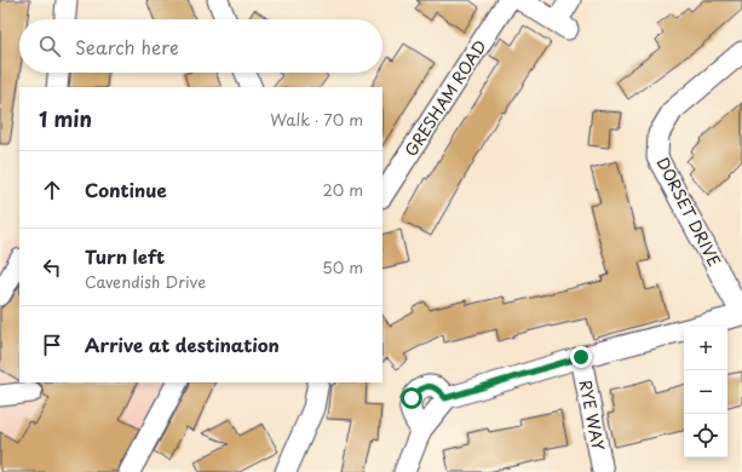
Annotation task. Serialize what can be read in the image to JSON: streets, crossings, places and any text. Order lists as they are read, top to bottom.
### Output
{
  "streets": {
    "street": ["GRESHAM ROAD", "DORSET DRIVE", "RYE WAY"]
  },
  "page": {
    "search": "Search here",
    "heading": ["1 min", "Walk · 70 m"],
    "list": [
      ["Continue", "20 m"],
      ["Turn left", "Cavendish Drive", "50 m"],
      "Arrive at destination"
    ],
    "map_buttons": ["+", "−"]
  }
}
